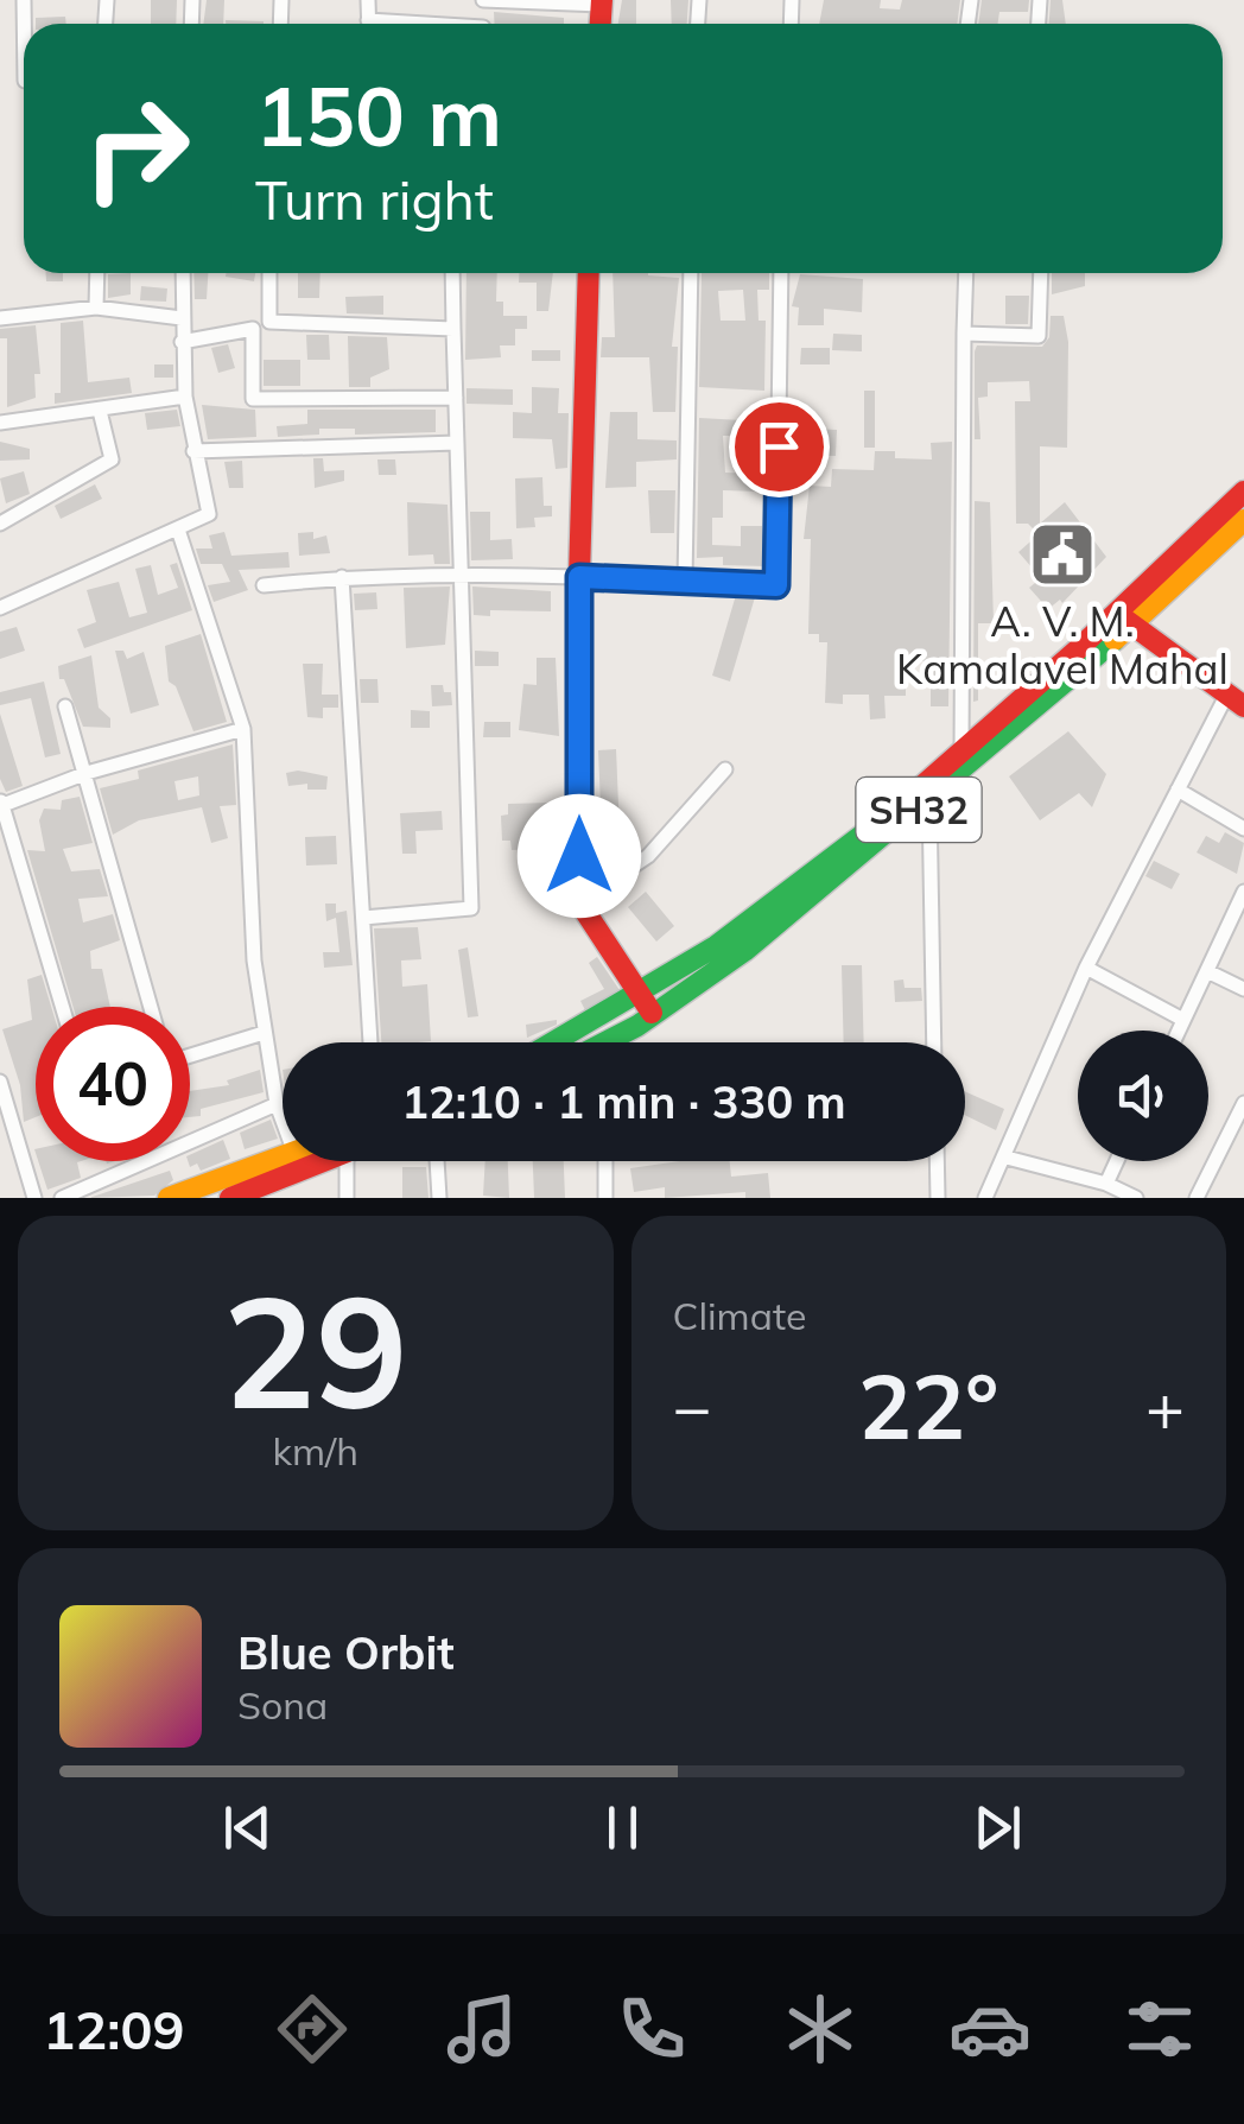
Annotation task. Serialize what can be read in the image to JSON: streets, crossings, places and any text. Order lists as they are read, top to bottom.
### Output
{
  "streets": {
    "main road": ["SH32"]
  },
  "places": {
    "public building": ["A. V. M. Kamalavel Mahal"]
  },
  "page": {
    "turn": ["150 m", "Turn right"],
    "limit": "40",
    "trip": "12:10 · 1 min · 330 m",
    "tile": [
      ["29", "km/h"],
      "Climate"
    ],
    "heat": ["−", "22°", "+"],
    "song": ["Blue Orbit", "Sona"],
    "tabs": "12:09"
  }
}
